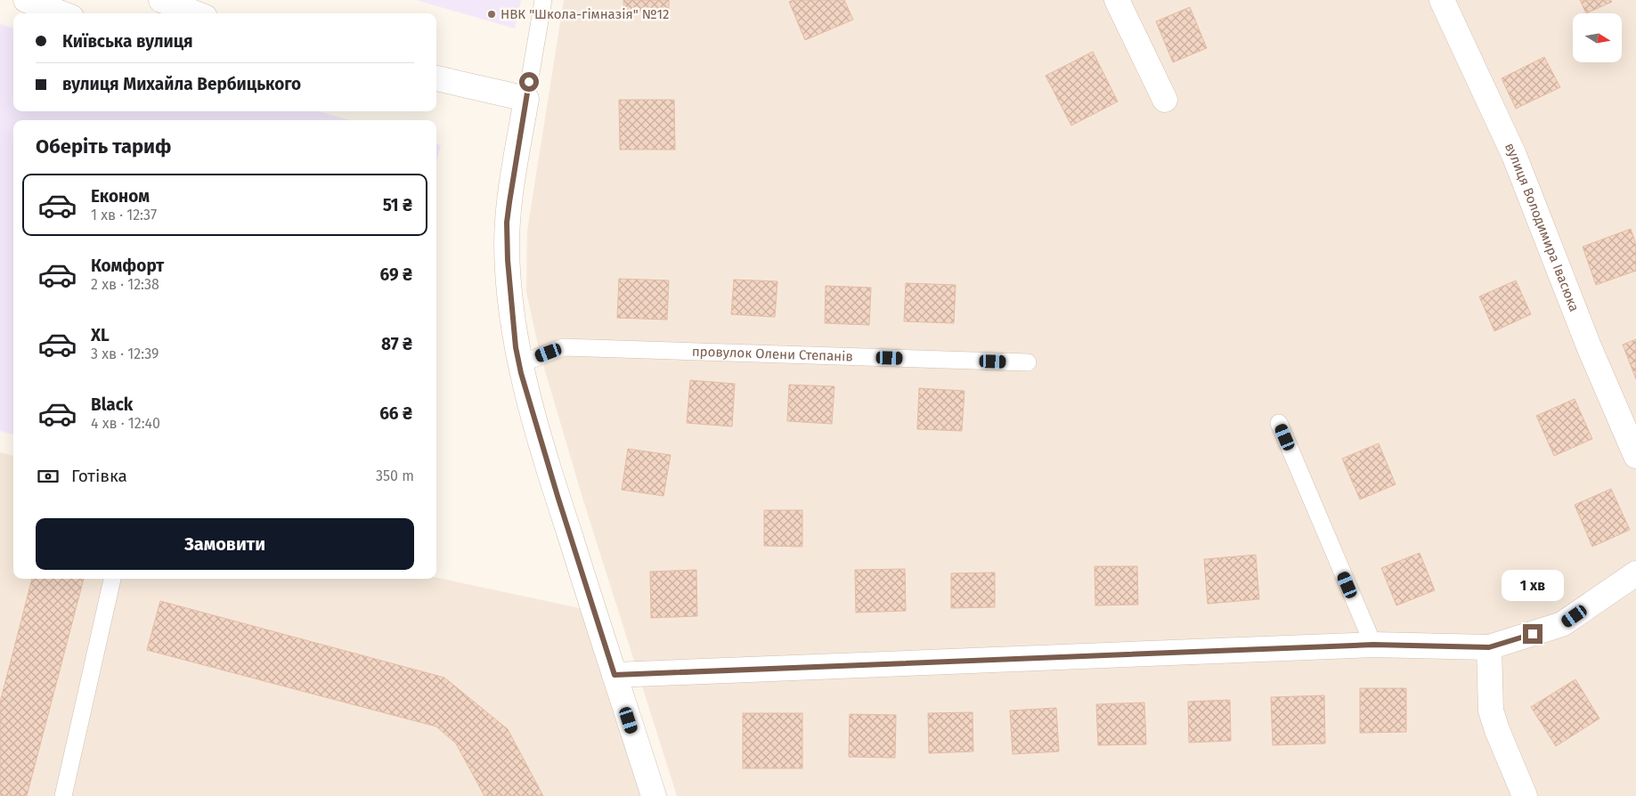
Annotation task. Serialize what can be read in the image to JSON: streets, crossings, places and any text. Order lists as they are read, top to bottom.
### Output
{
  "streets": {
    "street": ["вулиця Володимира Івасюка"],
    "lane": ["провулок Олени Степанів"]
  },
  "places": ["НВК \"Школа-гімназія\" №12"],
  "north": "right",
  "page": {
    "banner": ["Київська вулиця", "вулиця Михайла Вербицького"],
    "heading": "Оберіть тариф",
    "list": [
      {
        "name": "Економ",
        "note": "1 хв · 12:37",
        "value": "51 ₴"
      },
      {
        "name": "Комфорт",
        "note": "2 хв · 12:38",
        "value": "69 ₴"
      },
      {
        "name": "XL",
        "note": "3 хв · 12:39",
        "value": "87 ₴"
      },
      {
        "name": "Black",
        "note": "4 хв · 12:40",
        "value": "66 ₴"
      }
    ],
    "pay": ["Готівка", "350 m"],
    "buttons": "Замовити",
    "bubble": "1 хв"
  }
}
